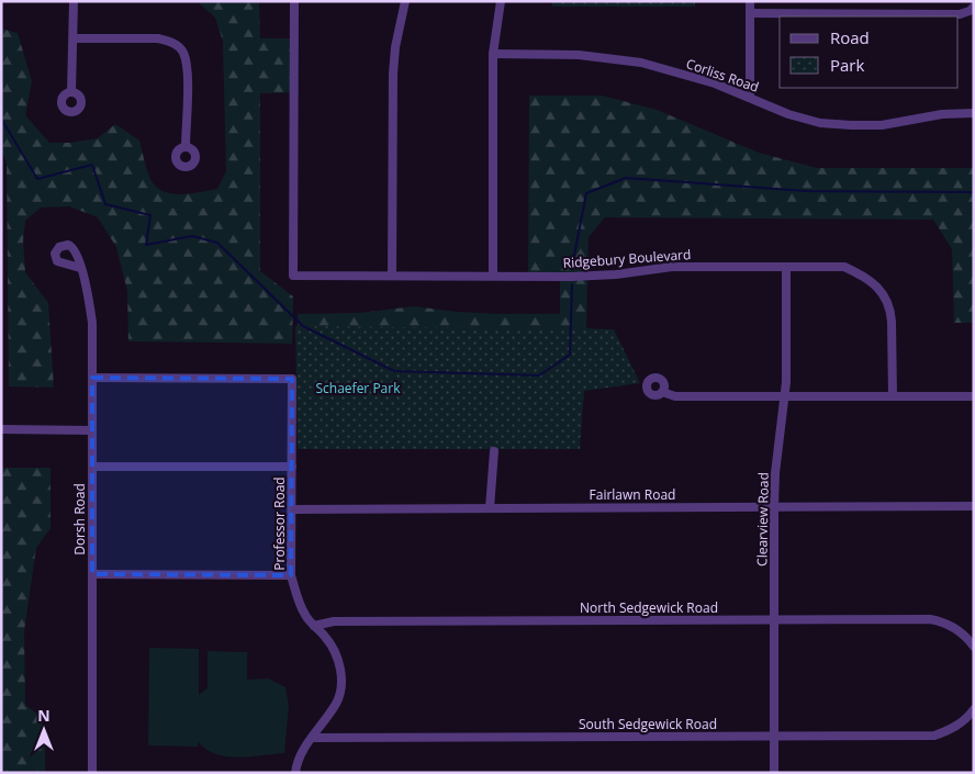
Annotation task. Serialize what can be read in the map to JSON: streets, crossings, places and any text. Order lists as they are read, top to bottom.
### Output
{
  "streets": {
    "street": [
      "Corliss Road",
      "Ridgebury Boulevard",
      "Fairlawn Road",
      "Dorsh Road",
      "Clearview Road",
      "Professor Road",
      "North Sedgewick Road",
      "South Sedgewick Road"
    ]
  },
  "crossings": [
    ["Ridgebury Boulevard", "Clearview Road"],
    ["Fairlawn Road", "Clearview Road"],
    ["Fairlawn Road", "Professor Road"],
    ["Dorsh Road", "Professor Road"],
    ["Clearview Road", "North Sedgewick Road"],
    ["Clearview Road", "South Sedgewick Road"],
    ["Professor Road", "North Sedgewick Road"],
    ["Professor Road", "South Sedgewick Road"]
  ],
  "parks": ["Schaefer Park"],
  "legend": ["Road", "Park"],
  "north": "top"
}
